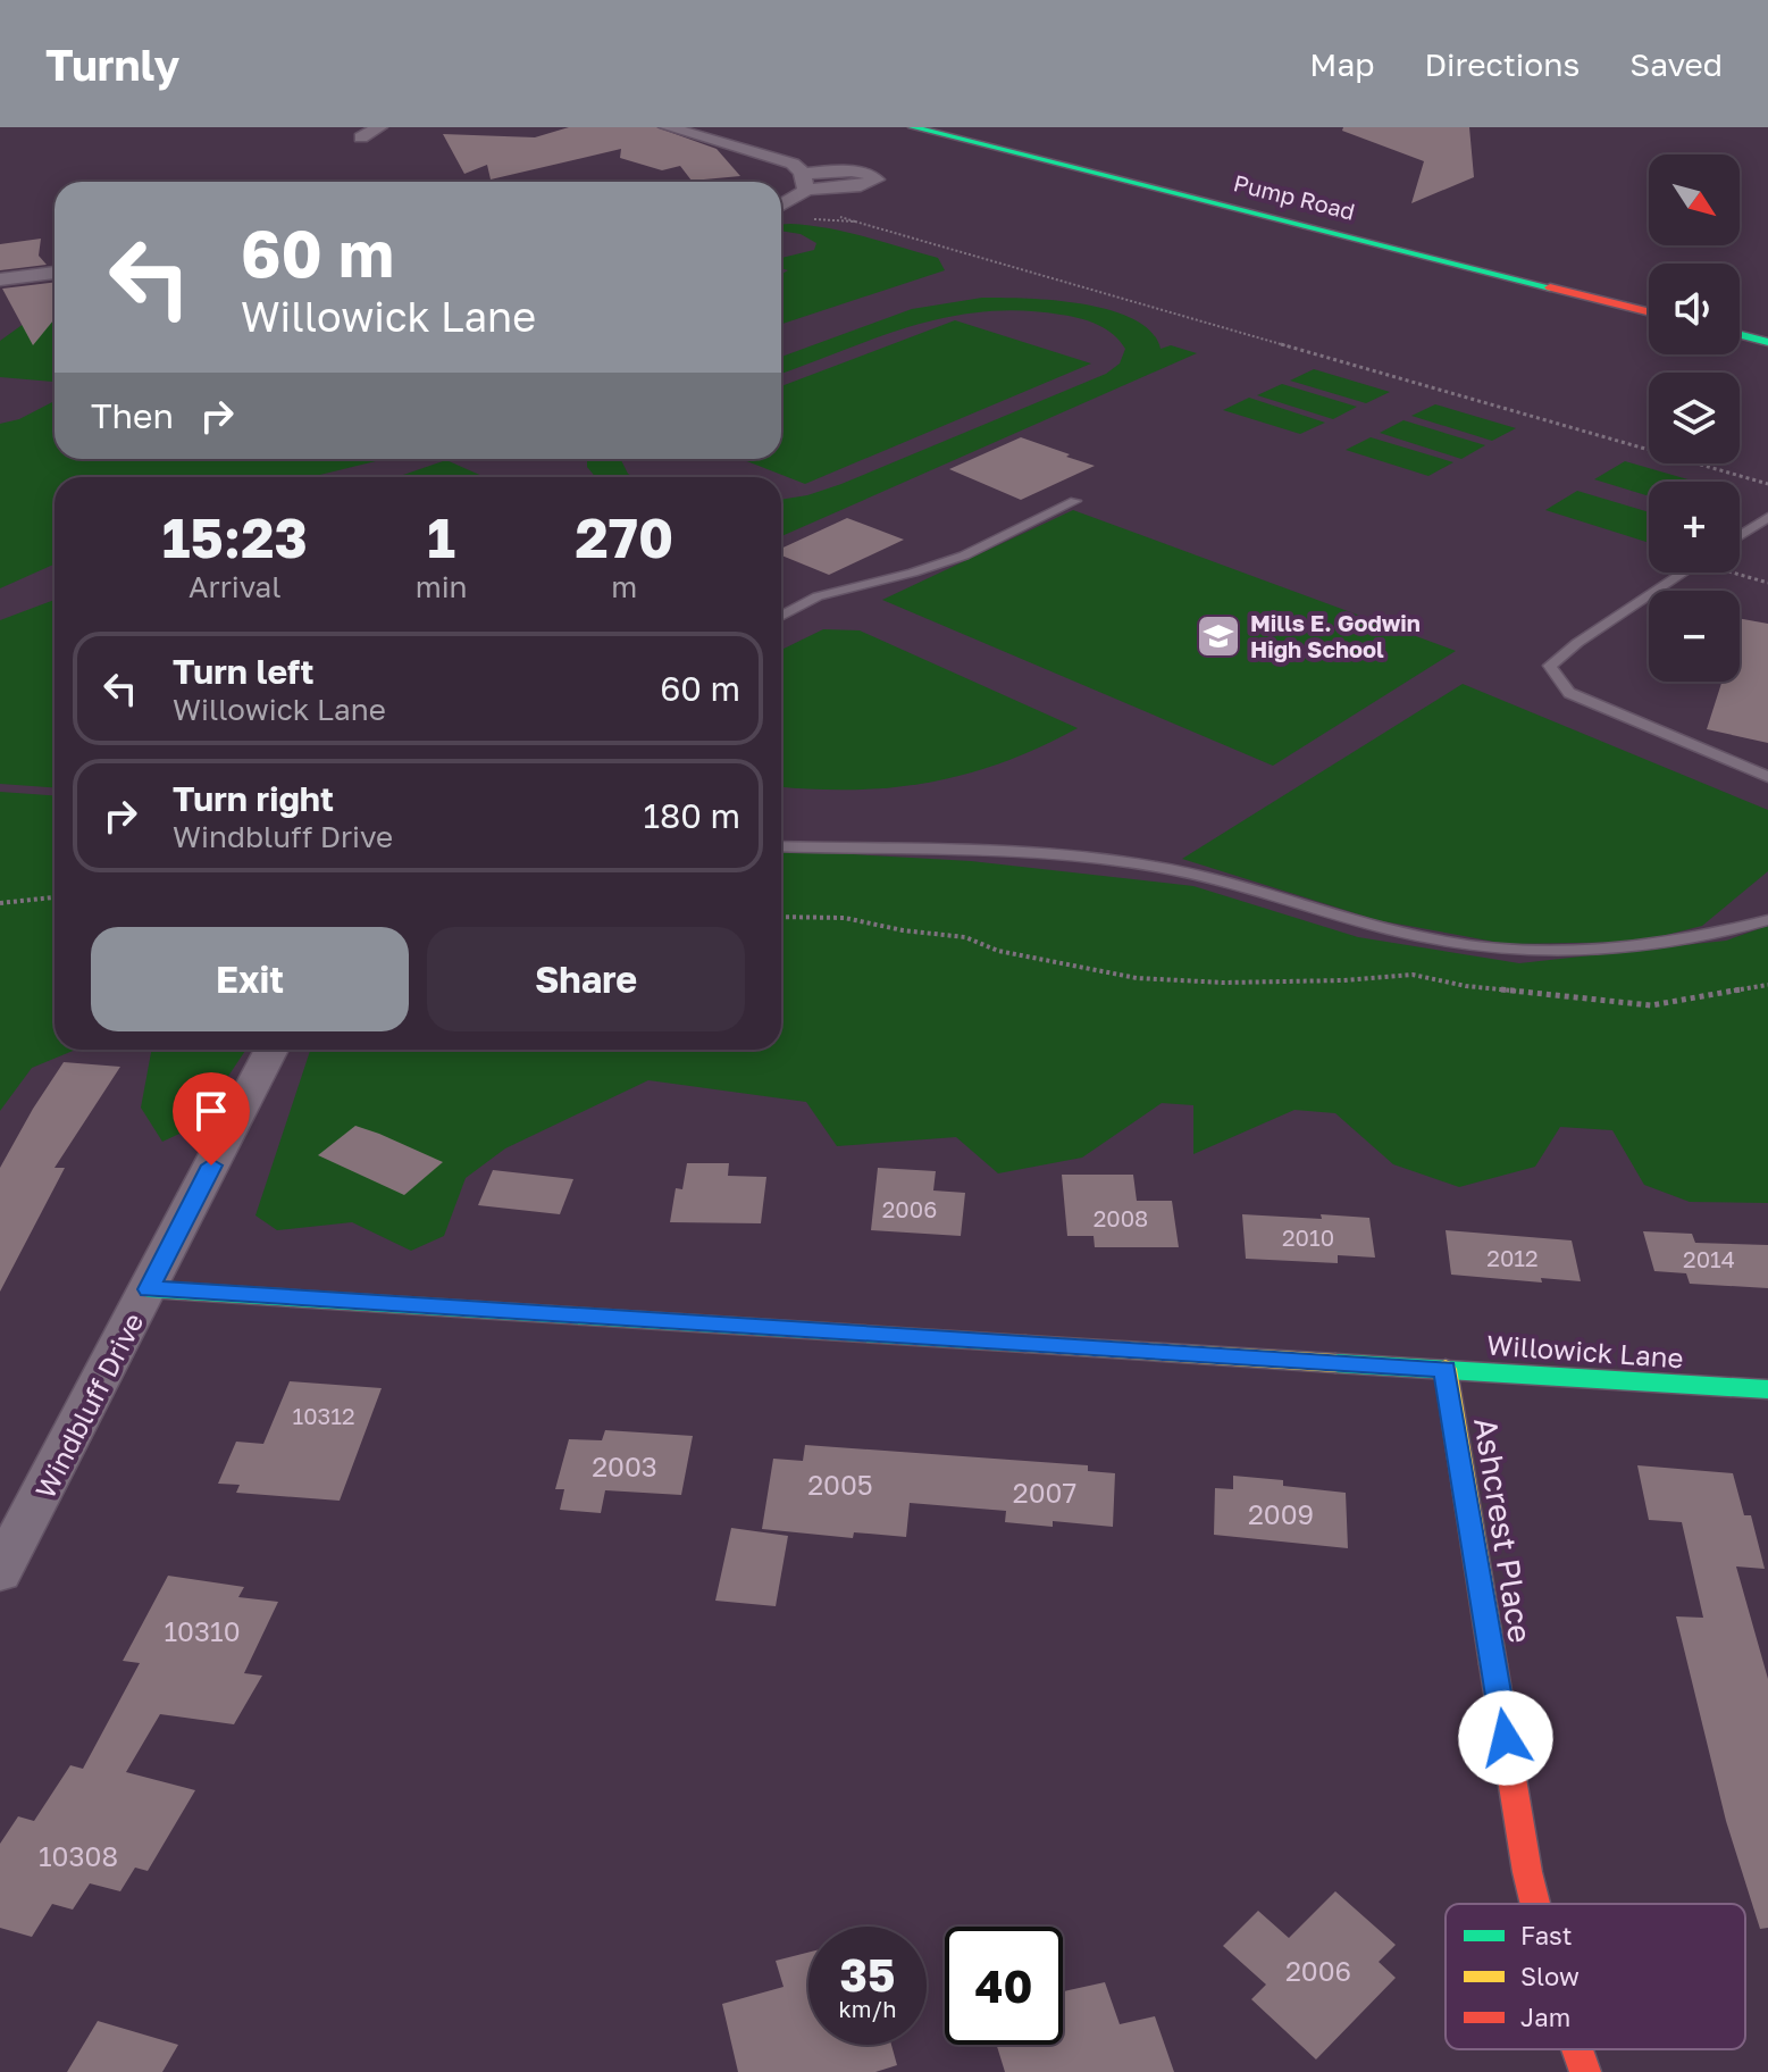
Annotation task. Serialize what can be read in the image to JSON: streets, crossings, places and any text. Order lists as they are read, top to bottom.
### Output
{
  "streets": {
    "main road": ["Pump Road", "Willowick Lane", "Ashcrest Place"],
    "street": ["Windbluff Drive"]
  },
  "crossings": [
    ["Willowick Lane", "Windbluff Drive"],
    ["Willowick Lane", "Ashcrest Place"]
  ],
  "places": {
    "school or university": ["Mills E. Godwin High School"]
  },
  "house_numbers": [
    "2006",
    "2008",
    "2010",
    "2012",
    "2014",
    "10312",
    "2003",
    "2005",
    "2007",
    "2009",
    "10310",
    "10308",
    "2006"
  ],
  "legend": ["Fast", "Slow", "Jam"],
  "north": "bottom right",
  "page": {
    "header": "Turnly",
    "nav": ["Map", "Directions", "Saved"],
    "map_buttons": ["+", "−"],
    "turn": ["60 m", "Willowick Lane"],
    "then": "Then",
    "eta": [
      "15:23",
      "Arrival",
      "1",
      "min",
      "270",
      "m"
    ],
    "list": [
      {
        "name": "Turn left",
        "note": "Willowick Lane",
        "value": "60 m"
      },
      {
        "name": "Turn right",
        "note": "Windbluff Drive",
        "value": "180 m"
      }
    ],
    "buttons": ["Exit", "Share"],
    "speed": "35 km/h",
    "limit": "40"
  }
}
